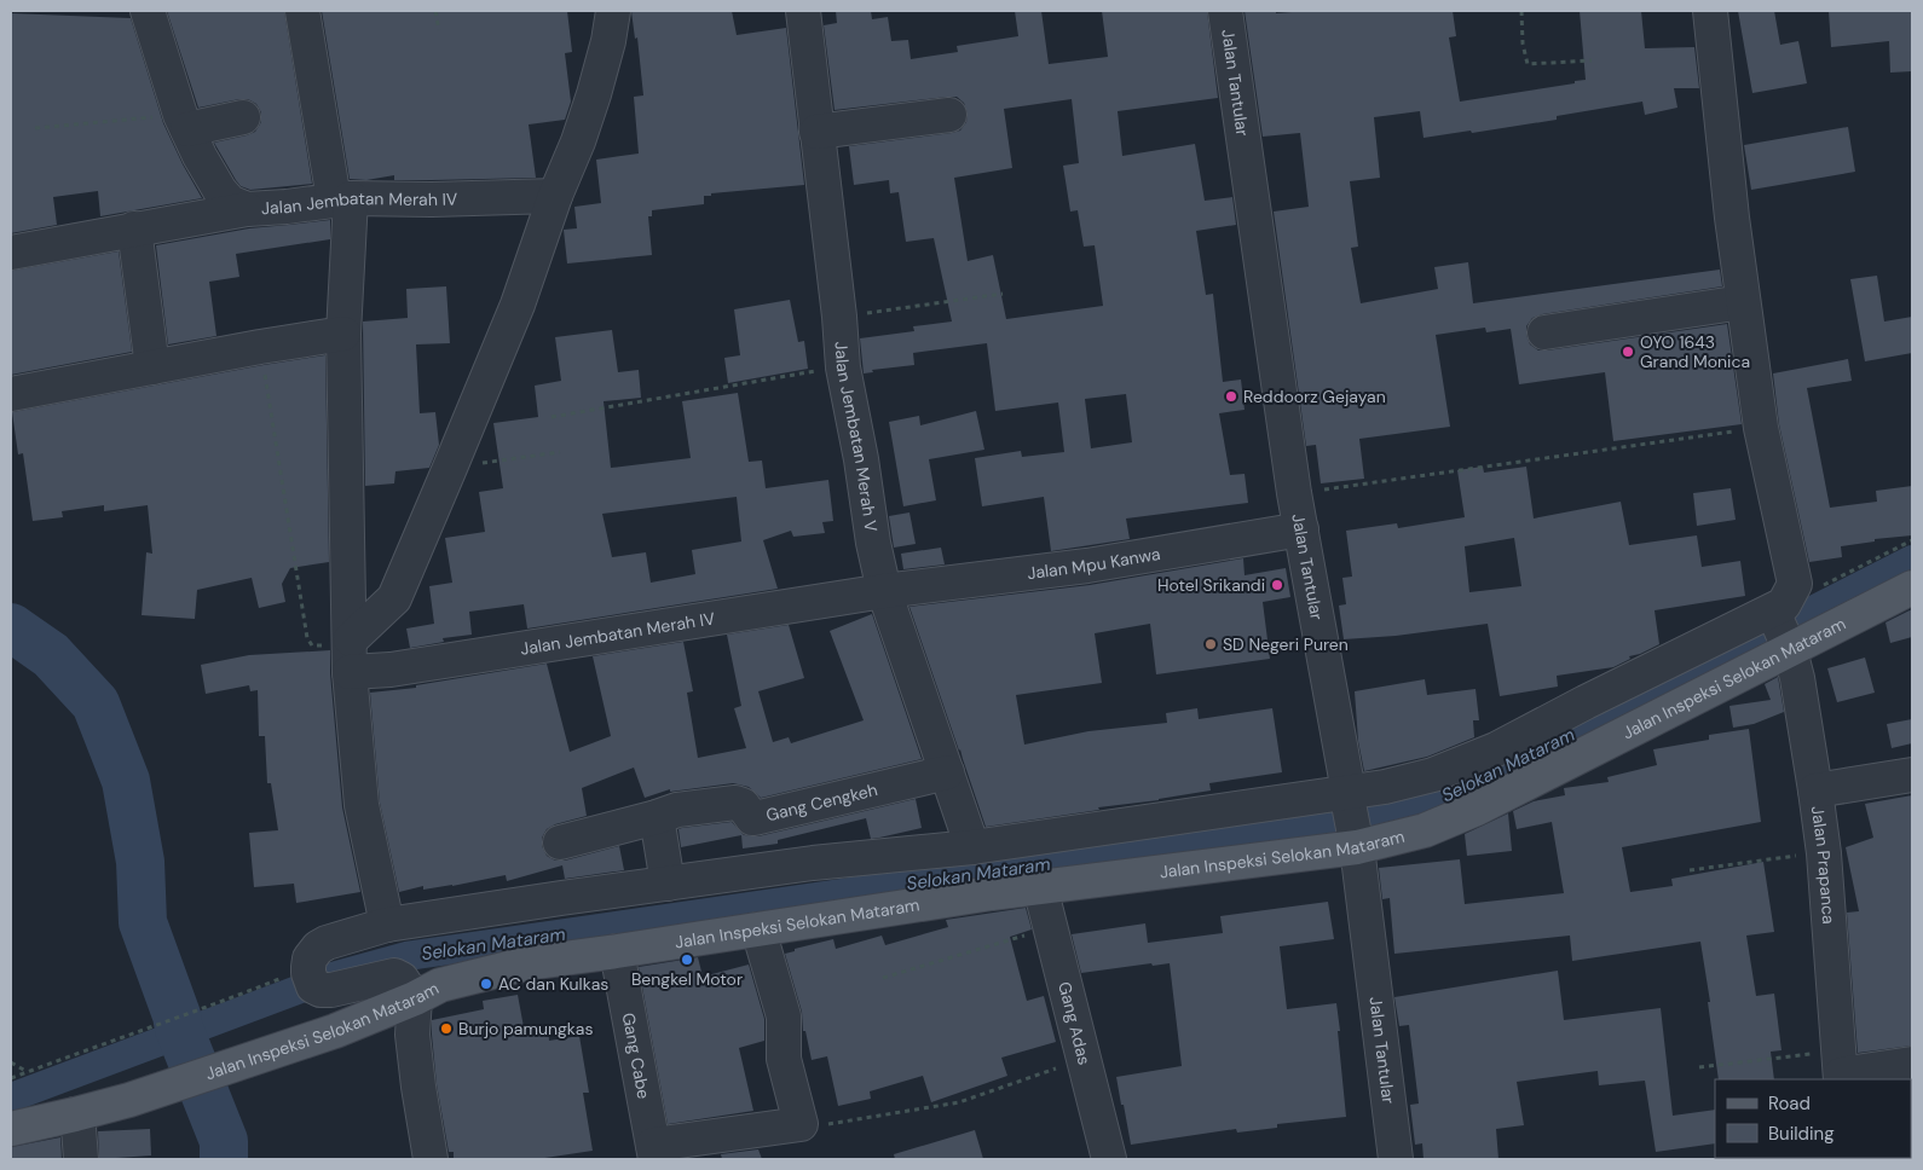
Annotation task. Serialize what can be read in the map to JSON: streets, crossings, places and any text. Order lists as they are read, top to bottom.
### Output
{
  "streets": {
    "main road": ["Jalan Inspeksi Selokan Mataram"],
    "street": [
      "Jalan Tantular",
      "Jalan Jembatan Merah IV",
      "Jalan Jembatan Merah V",
      "Jalan Mpu Kanwa",
      "Gang Cengkeh",
      "Jalan Prapanca",
      "Gang Adas",
      "Gang Cabe"
    ]
  },
  "crossings": [
    ["Jalan Tantular", "Jalan Mpu Kanwa"],
    ["Jalan Tantular", "Jalan Inspeksi Selokan Mataram"],
    ["Jalan Jembatan Merah IV", "Jalan Jembatan Merah V"],
    ["Jalan Jembatan Merah IV", "Jalan Mpu Kanwa"],
    ["Jalan Jembatan Merah V", "Jalan Mpu Kanwa"],
    ["Jalan Jembatan Merah V", "Gang Cengkeh"],
    ["Jalan Inspeksi Selokan Mataram", "Jalan Prapanca"],
    ["Jalan Inspeksi Selokan Mataram", "Gang Adas"],
    ["Jalan Inspeksi Selokan Mataram", "Gang Cabe"]
  ],
  "water": ["Selokan Mataram"],
  "places": [
    "OYO 1643 Grand Monica",
    "Reddoorz Gejayan",
    "Hotel Srikandi",
    "SD Negeri Puren",
    "Bengkel Motor",
    "AC dan Kulkas",
    "Burjo pamungkas"
  ],
  "legend": ["Road", "Building"]
}
